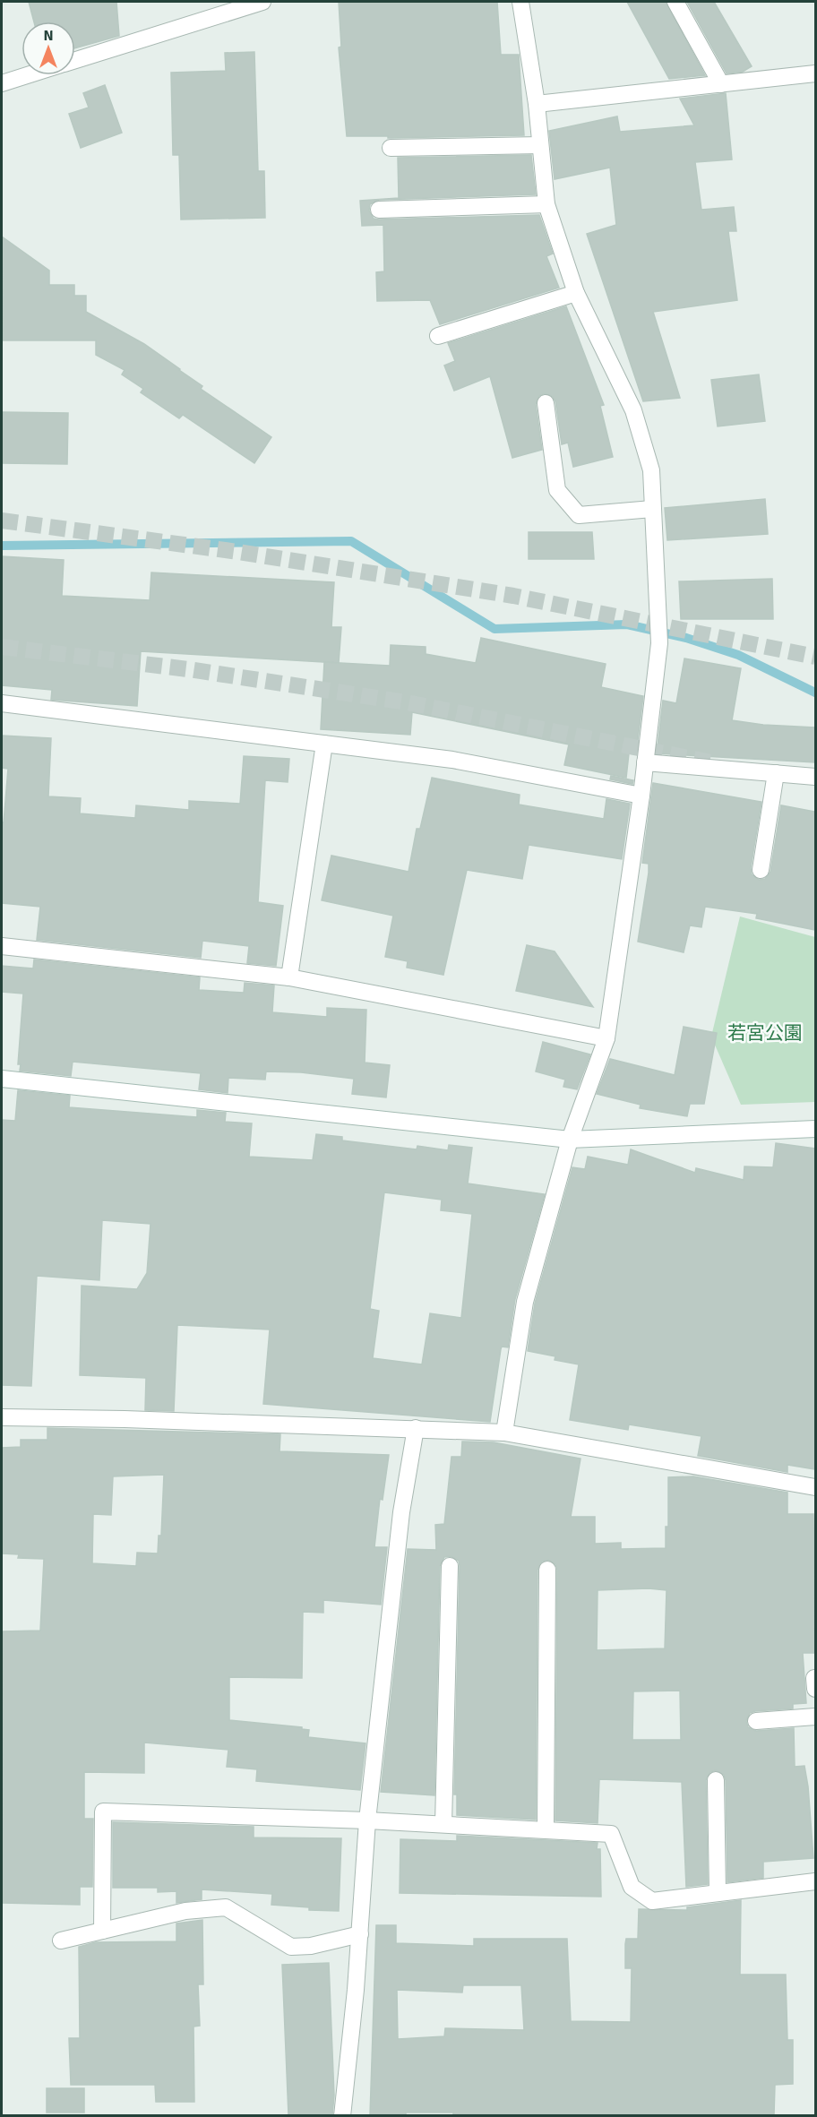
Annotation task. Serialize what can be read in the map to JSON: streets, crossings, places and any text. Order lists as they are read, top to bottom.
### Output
{
  "parks": ["若宮公園"],
  "north": "top"
}
